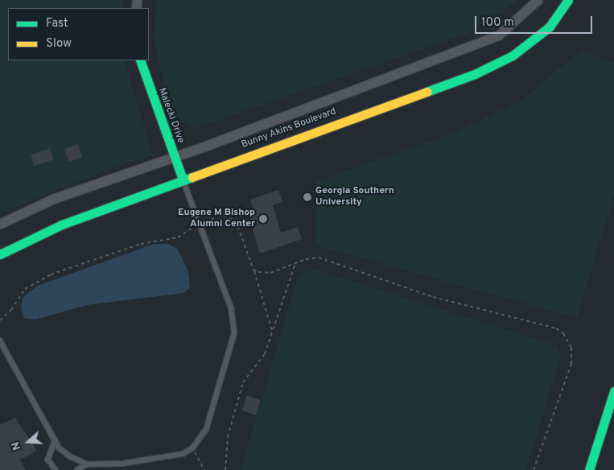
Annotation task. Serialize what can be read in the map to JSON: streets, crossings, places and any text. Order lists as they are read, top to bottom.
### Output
{
  "streets": {
    "main road": ["Malecki Drive", "Bunny Akins Boulevard"]
  },
  "crossings": [
    ["Malecki Drive", "Bunny Akins Boulevard"]
  ],
  "places": ["Georgia Southern University", "Eugene M Bishop Alumni Center"],
  "legend": ["Fast", "Slow"],
  "scale_bar": "100 m",
  "north": "left"
}
